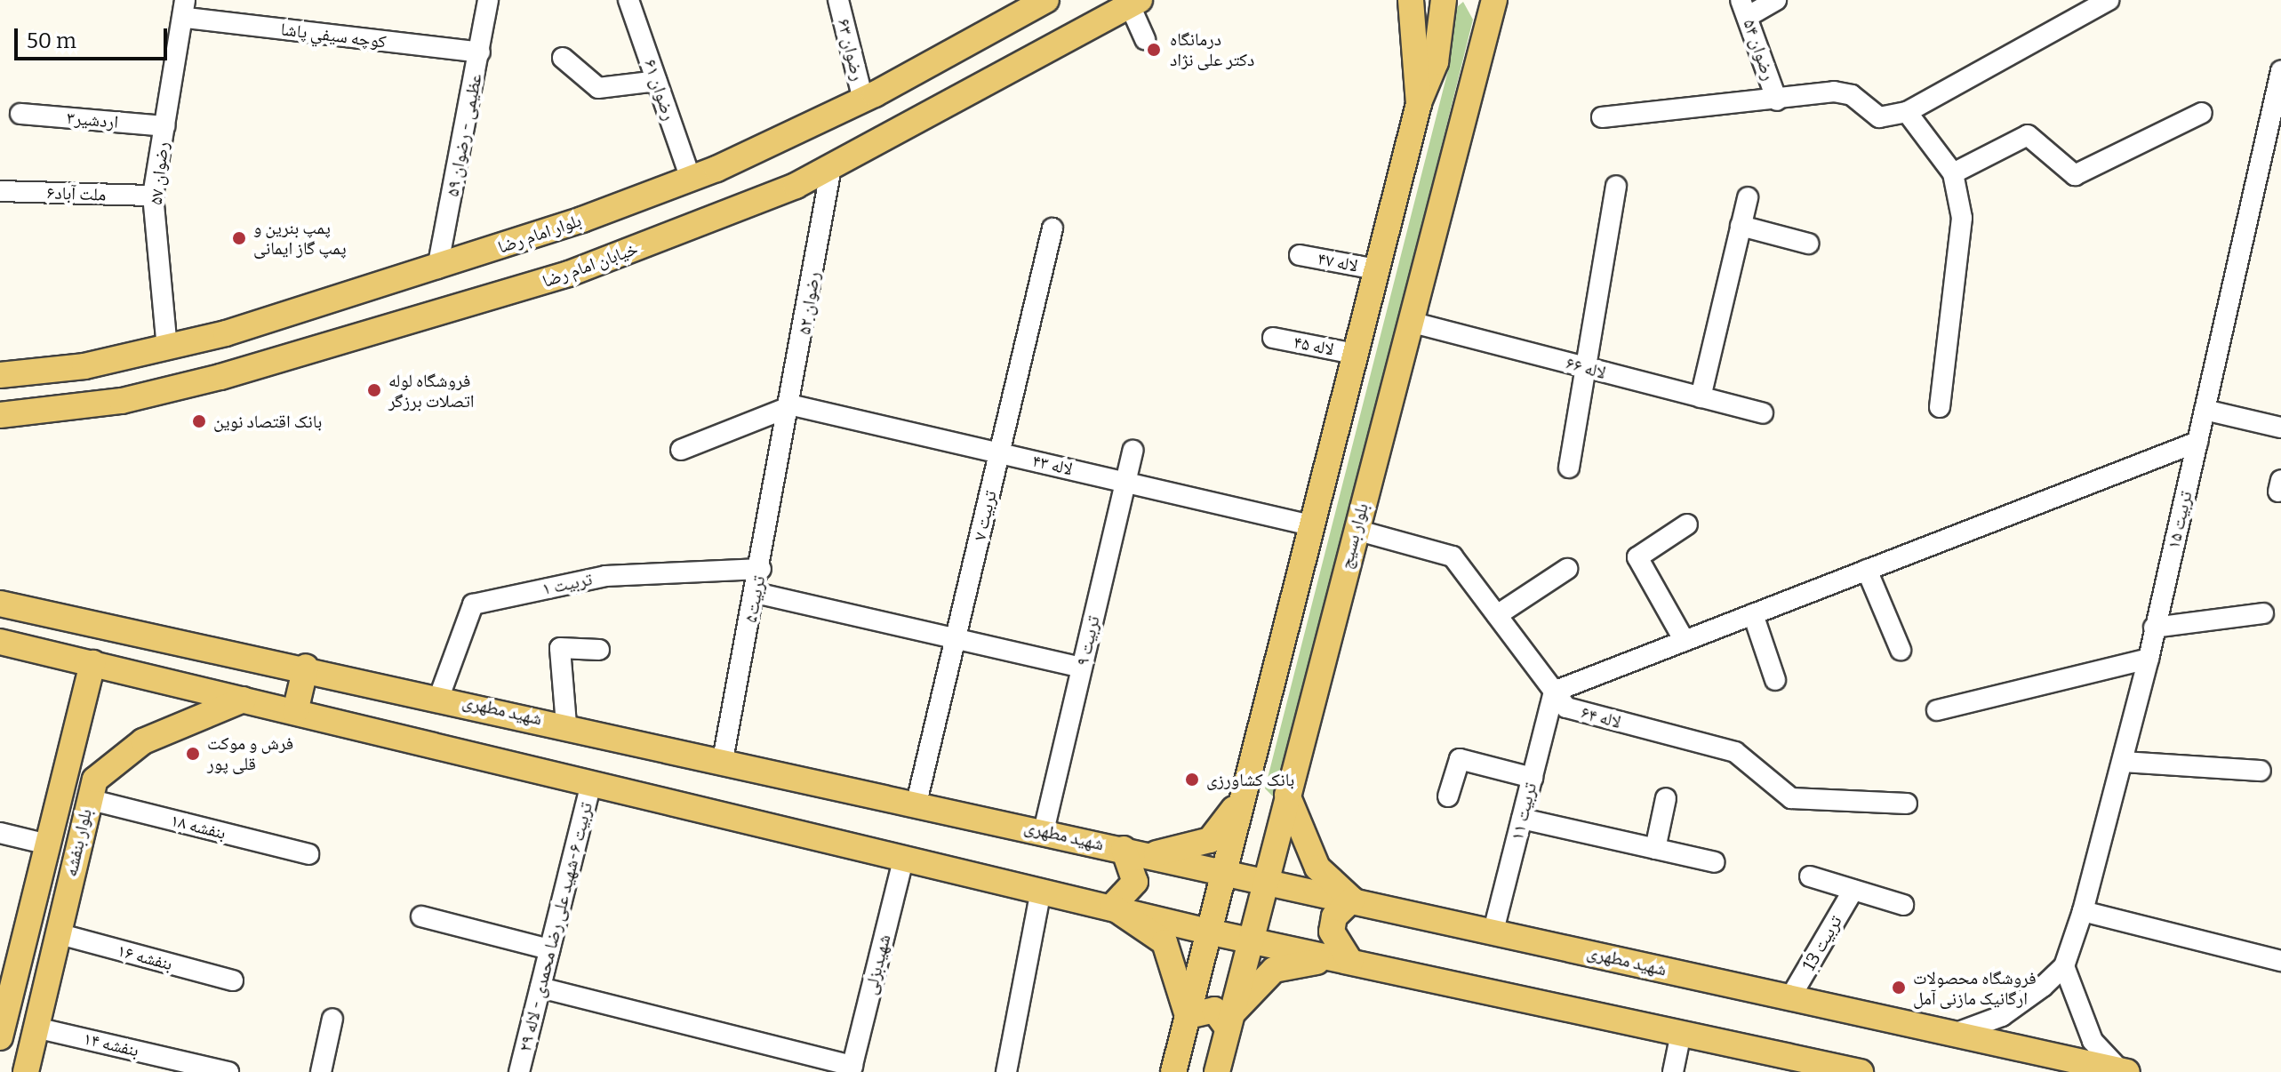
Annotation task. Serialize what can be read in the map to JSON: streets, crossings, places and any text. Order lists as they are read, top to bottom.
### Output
{
  "streets": {
    "main road": [
      "بلوار امام رضا",
      "خیابان امام رضا",
      "بلوار بسیج",
      "شهید مطهری",
      "بلوار بنفشه"
    ],
    "street": [
      "كوچه سيفي پاشا",
      "رضوان ۶۳",
      "رضوان ۵۴",
      "رضوان ۶۱",
      "اردشیر۳",
      "عظیمی - رضوان ۵۹",
      "رضوان ۵۷",
      "ملت آباد۶",
      "لاله ۴۷",
      "رضوان ۵۲",
      "لاله ۴۵",
      "لاله ۶۶",
      "لاله ۴۳",
      "تربیت ۷",
      "تربیت ۱۵",
      "تربیت ۱",
      "تربیت۵",
      "تربیت ۹",
      "لاله ۶۴",
      "تربیت ۱۱",
      "بنفشه ۱۸",
      "تربیت ۶-شهید علی رضا محمدی - لاله ۲۹",
      "تربیت 13",
      "بنفشه ۱۶",
      "شهیدبزلی",
      "بنفشه ۱۴"
    ]
  },
  "crossings": [
    ["كوچه سيفي پاشا", "عظیمی - رضوان ۵۹"],
    ["كوچه سيفي پاشا", "رضوان ۵۷"],
    ["رضوان ۶۳", "بلوار امام رضا"],
    ["رضوان ۶۱", "بلوار امام رضا"],
    ["اردشیر۳", "رضوان ۵۷"],
    ["عظیمی - رضوان ۵۹", "بلوار امام رضا"],
    ["رضوان ۵۷", "ملت آباد۶"],
    ["رضوان ۵۷", "بلوار امام رضا"],
    ["خیابان امام رضا", "رضوان ۵۲"],
    ["رضوان ۵۲", "لاله ۴۳"],
    ["رضوان ۵۲", "تربیت۵"],
    ["لاله ۶۶", "بلوار بسیج"],
    ["لاله ۴۳", "تربیت ۷"],
    ["لاله ۴۳", "تربیت ۹"],
    ["تربیت ۷", "شهید مطهری"],
    ["بلوار بسیج", "شهید مطهری"],
    ["بلوار بسیج", "لاله ۶۴"],
    ["تربیت ۱", "تربیت۵"],
    ["تربیت ۱", "شهید مطهری"],
    ["تربیت۵", "شهید مطهری"],
    ["تربیت ۹", "شهید مطهری"],
    ["شهید مطهری", "تربیت ۱۱"],
    ["شهید مطهری", "تربیت 13"],
    ["لاله ۶۴", "تربیت ۱۱"],
    ["بنفشه ۱۸", "بلوار بنفشه"],
    ["بلوار بنفشه", "بنفشه ۱۶"],
    ["بلوار بنفشه", "بنفشه ۱۴"]
  ],
  "places": [
    "درمانگاه دکتر علی نژاد",
    "پمپ بنرین و پمپ گاز ایمانی",
    "فروشگاه لوله اتصلات برزگر",
    "بانک اقتصاد نوین",
    "فرش و موکت قلی پور",
    "بانک کشاورزی",
    "فروشگاه محصولات ارگانیک مازنی آمل"
  ],
  "scale_bar": "50 m"
}
